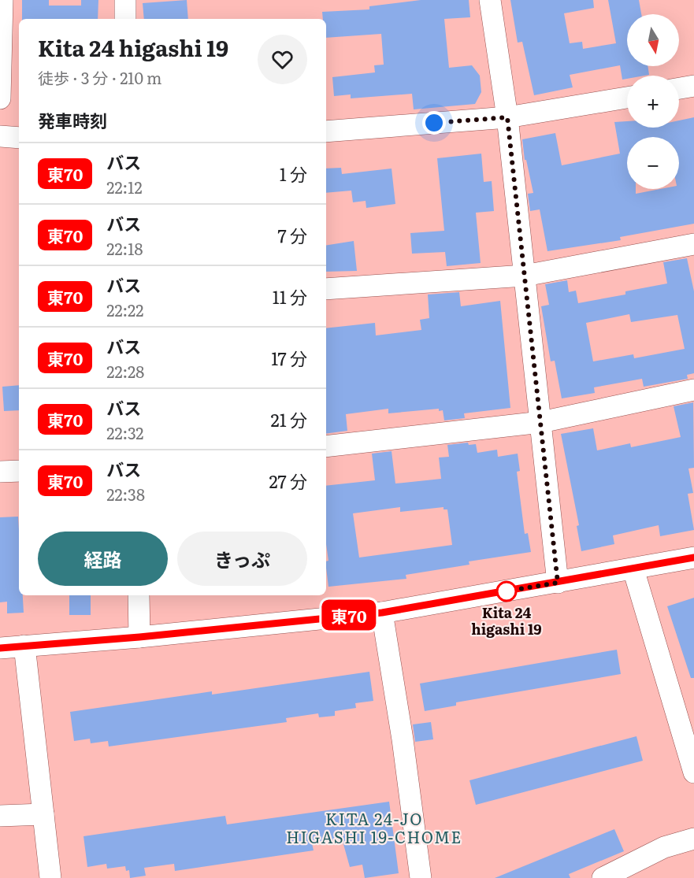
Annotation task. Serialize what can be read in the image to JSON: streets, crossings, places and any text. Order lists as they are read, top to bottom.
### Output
{
  "districts": ["KITA 24-JO HIGASHI 19-CHOME"],
  "places": ["Kita 24 higashi 19"],
  "lines": ["bus line 東70"],
  "north": "bottom",
  "page": {
    "on_map": "東70",
    "map_buttons": ["+", "−"],
    "heading": [
      ["Kita 24 higashi 19", "徒歩 · 3 分 · 210 m"],
      "発車時刻"
    ],
    "list": [
      {
        "mark": "東70",
        "name": "バス",
        "note": "22:12",
        "value": "1 分"
      },
      {
        "mark": "東70",
        "name": "バス",
        "note": "22:18",
        "value": "7 分"
      },
      {
        "mark": "東70",
        "name": "バス",
        "note": "22:22",
        "value": "11 分"
      },
      {
        "mark": "東70",
        "name": "バス",
        "note": "22:28",
        "value": "17 分"
      },
      {
        "mark": "東70",
        "name": "バス",
        "note": "22:32",
        "value": "21 分"
      },
      {
        "mark": "東70",
        "name": "バス",
        "note": "22:38",
        "value": "27 分"
      }
    ],
    "buttons": ["経路", "きっぷ"]
  }
}
